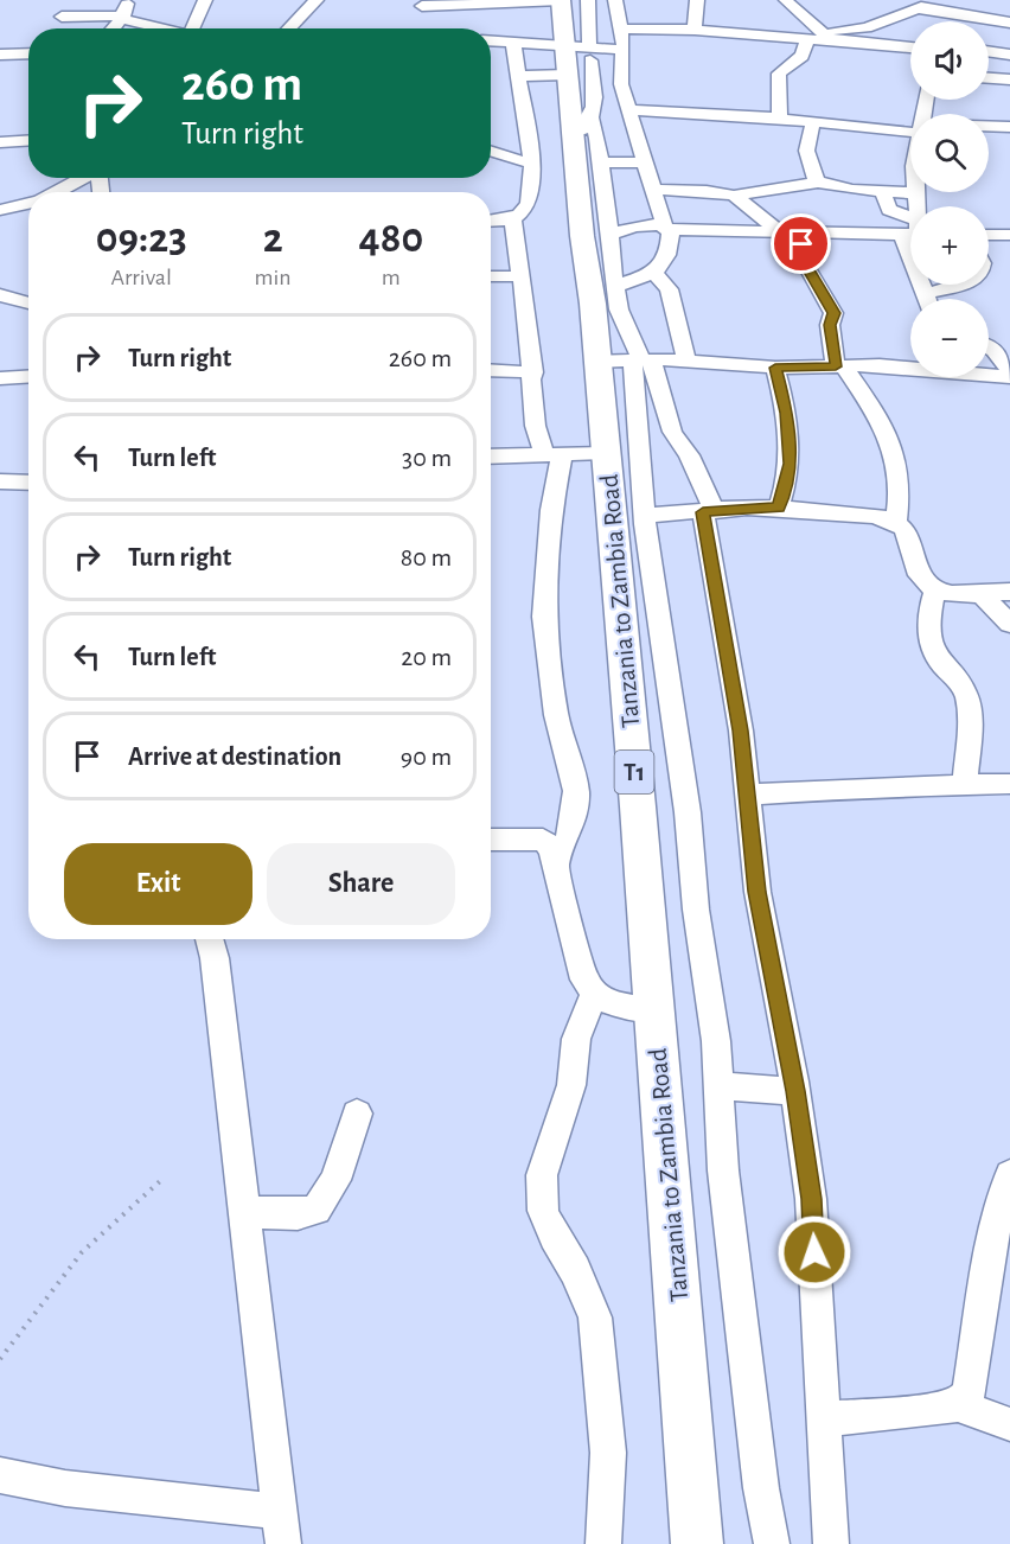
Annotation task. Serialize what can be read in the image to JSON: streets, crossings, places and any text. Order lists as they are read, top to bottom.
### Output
{
  "streets": {
    "highway": ["Tanzania to Zambia Road", "T1"]
  },
  "page": {
    "map_buttons": ["+", "−"],
    "turn": ["260 m", "Turn right"],
    "eta": [
      "09:23",
      "Arrival",
      "2",
      "min",
      "480",
      "m"
    ],
    "list": [
      {
        "name": "Turn right",
        "value": "260 m"
      },
      {
        "name": "Turn left",
        "value": "30 m"
      },
      {
        "name": "Turn right",
        "value": "80 m"
      },
      {
        "name": "Turn left",
        "value": "20 m"
      },
      {
        "name": "Arrive at destination",
        "value": "90 m"
      }
    ],
    "buttons": ["Exit", "Share"]
  }
}
